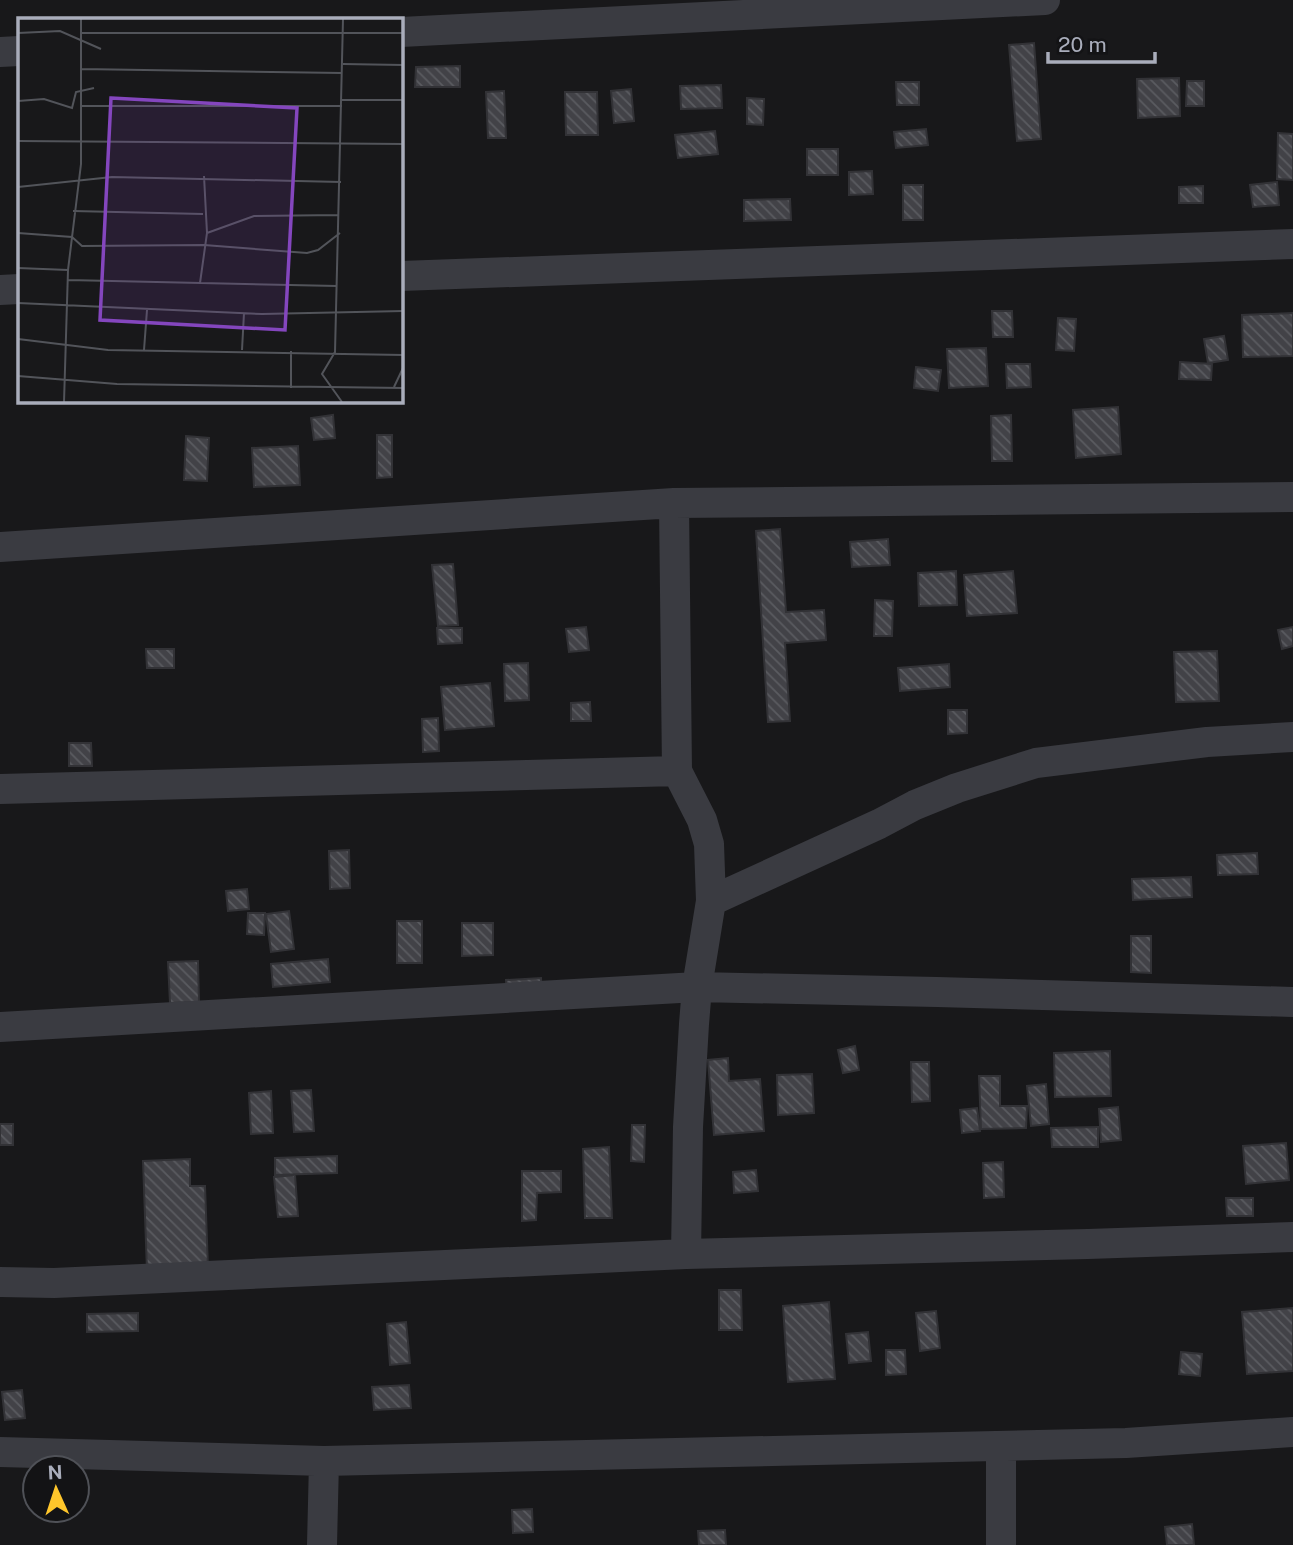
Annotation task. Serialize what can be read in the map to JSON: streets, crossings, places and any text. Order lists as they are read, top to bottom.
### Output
{
  "scale_bar": "20 m",
  "north": "top"
}
